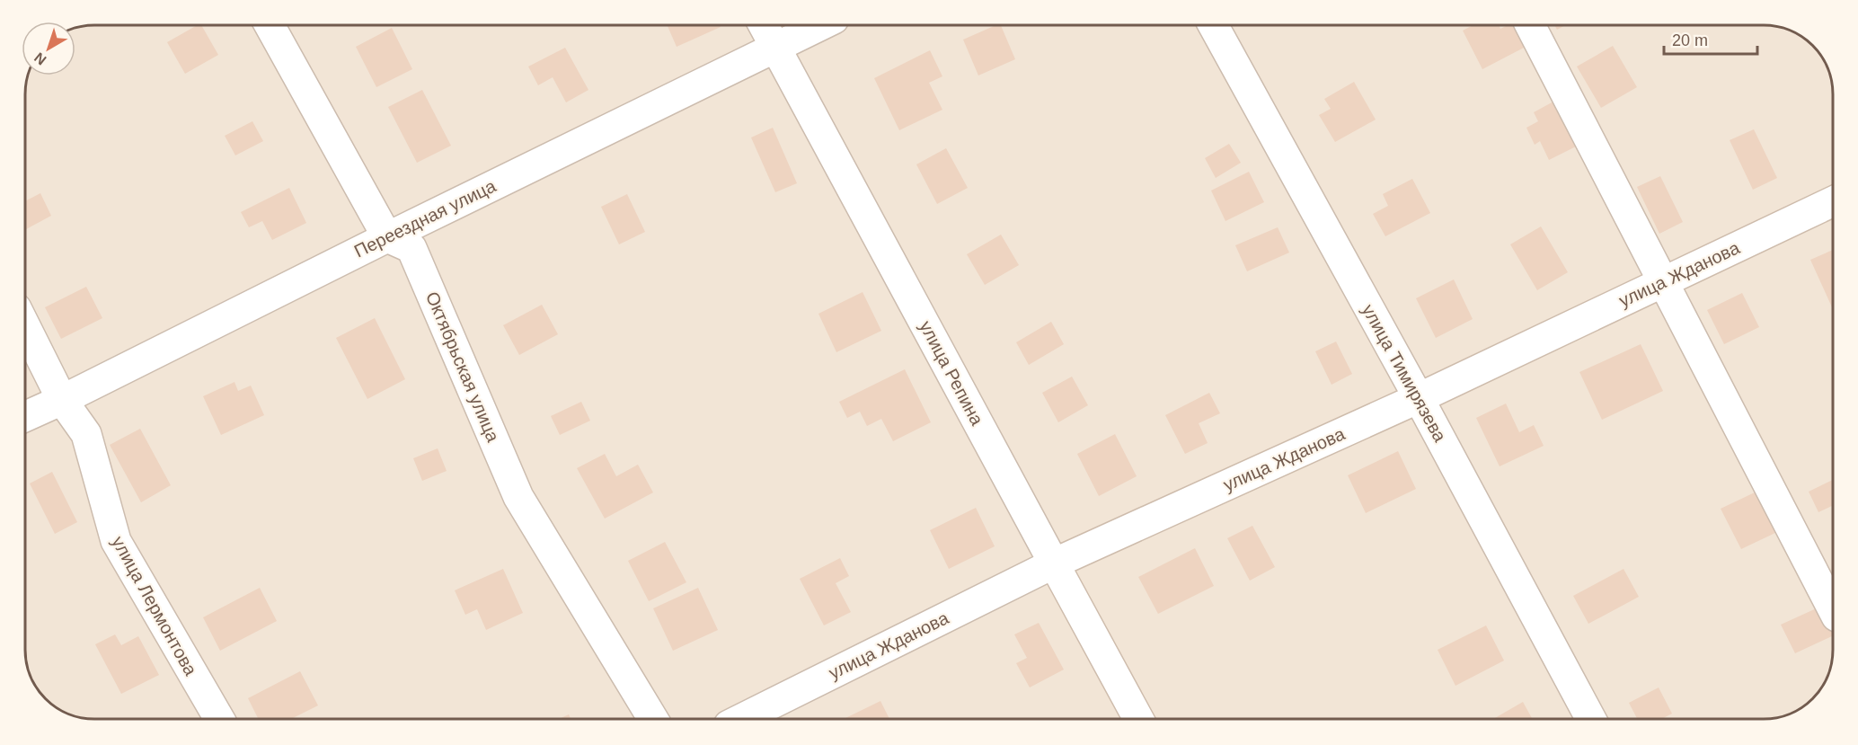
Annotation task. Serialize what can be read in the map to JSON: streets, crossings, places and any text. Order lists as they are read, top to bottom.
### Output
{
  "streets": {
    "street": [
      "Переездная улица",
      "улица Жданова",
      "Октябрьская улица",
      "улица Репина",
      "улица Тимирязева",
      "улица Лермонтова"
    ]
  },
  "crossings": [
    ["Переездная улица", "Октябрьская улица"],
    ["Переездная улица", "улица Репина"],
    ["Переездная улица", "улица Лермонтова"],
    ["улица Жданова", "улица Репина"],
    ["улица Жданова", "улица Тимирязева"]
  ],
  "scale_bar": "20 m",
  "north": "bottom left"
}
